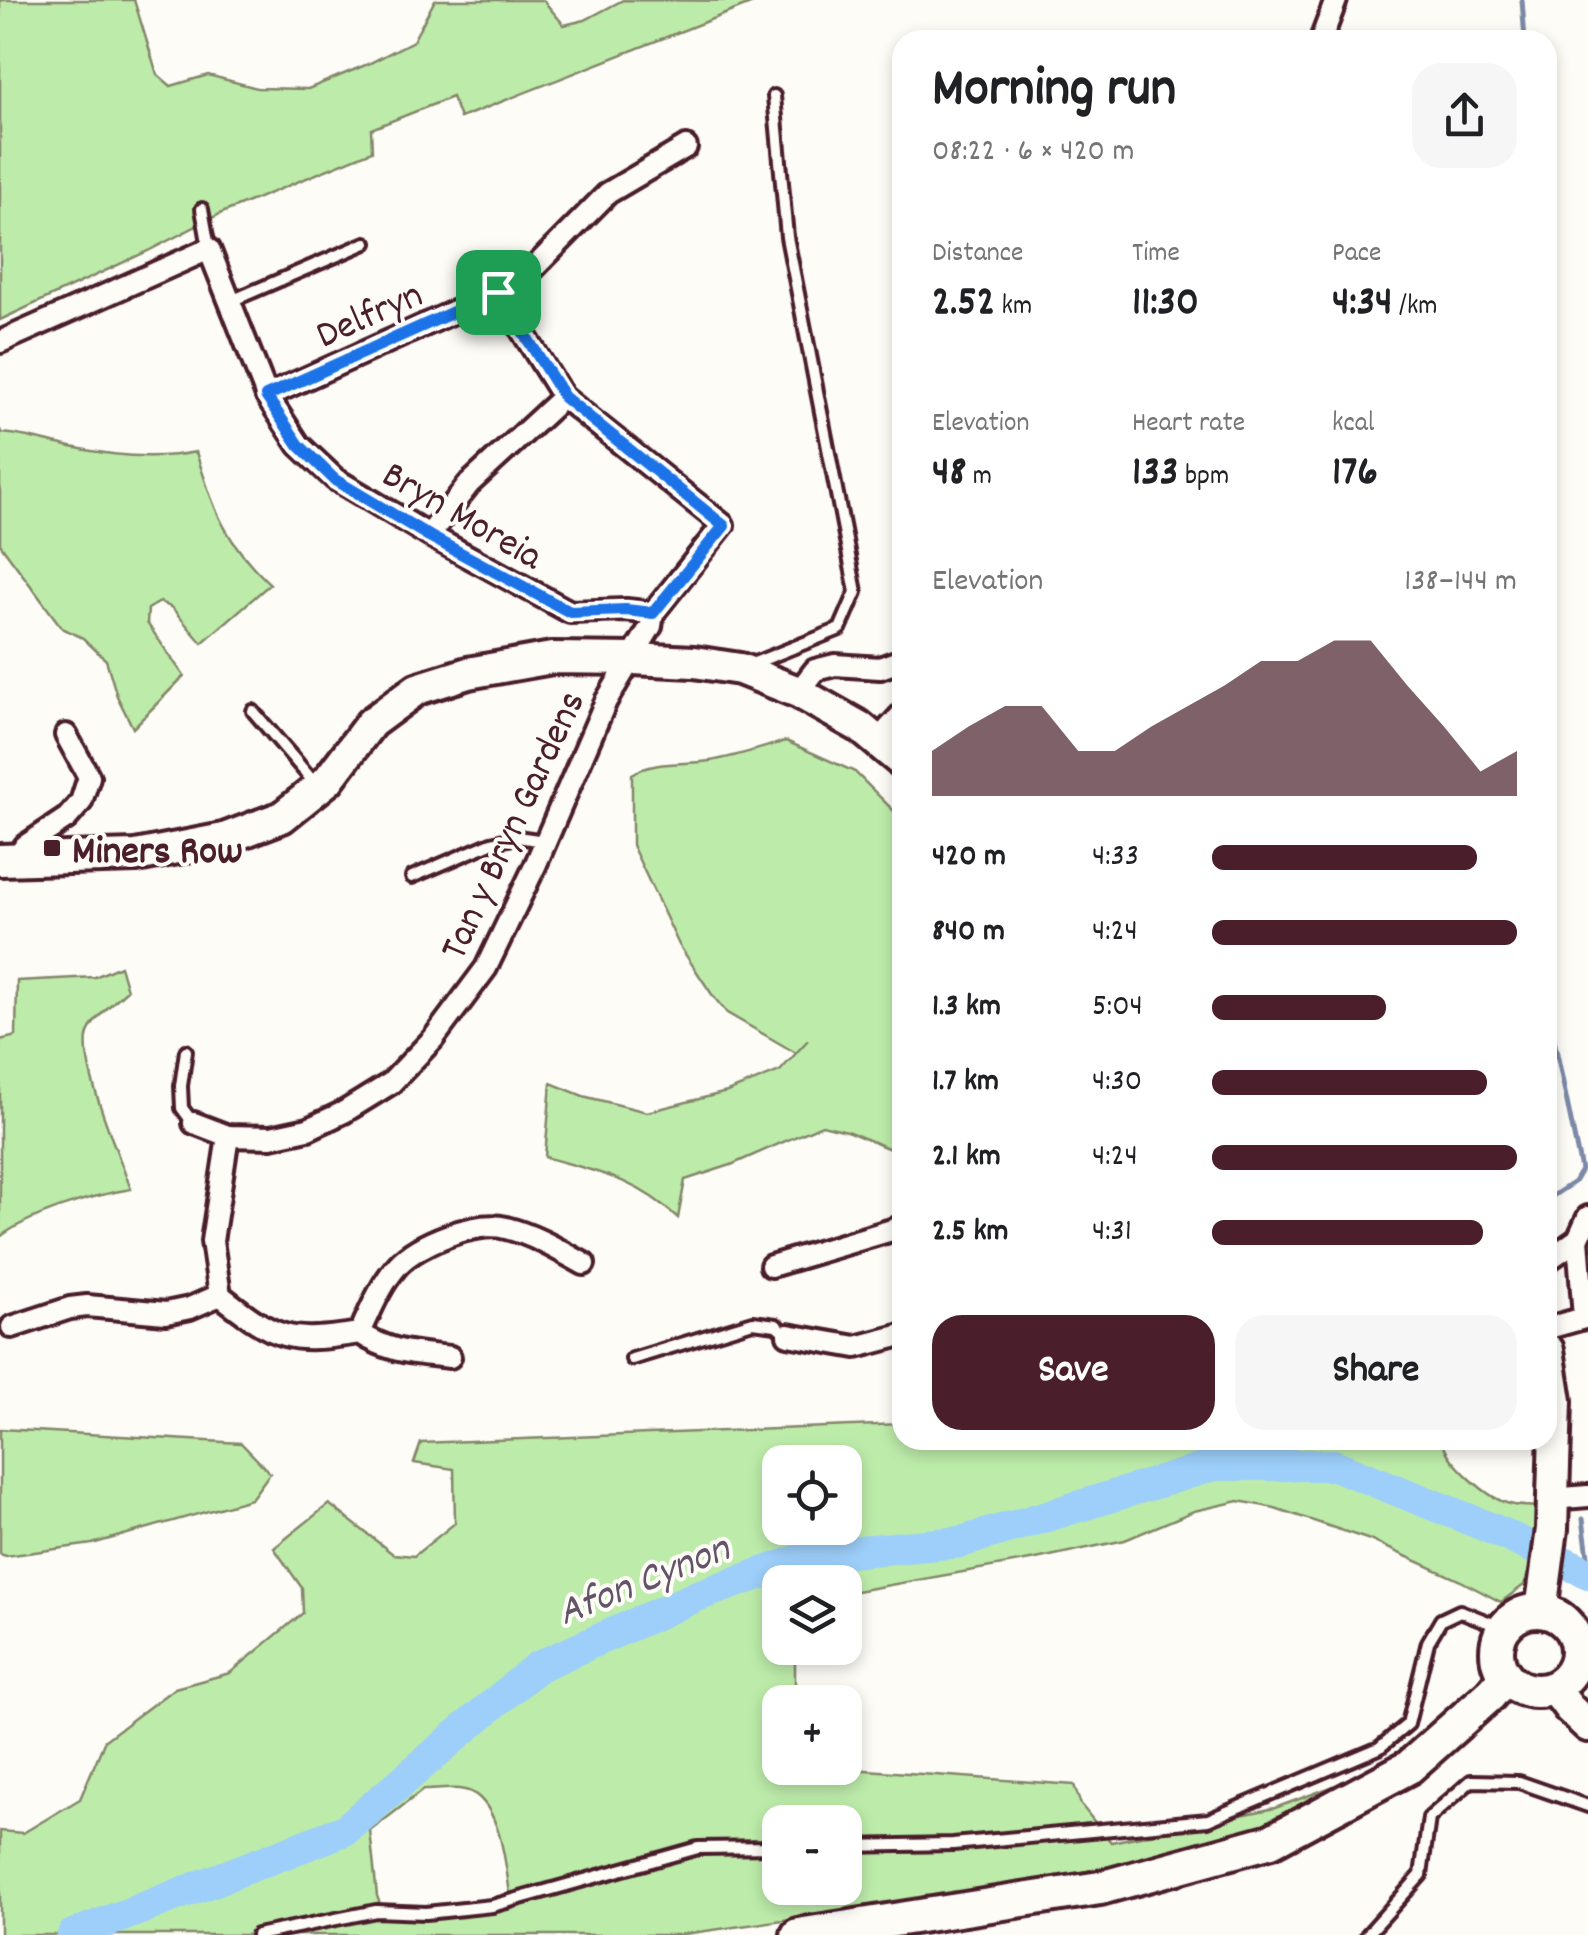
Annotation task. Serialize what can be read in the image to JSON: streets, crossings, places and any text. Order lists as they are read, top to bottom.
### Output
{
  "streets": {
    "street": ["Delfryn", "Bryn Moreia", "Tan y Bryn Gardens"]
  },
  "crossings": [
    ["Delfryn", "Bryn Moreia"]
  ],
  "water": ["Afon Cynon"],
  "places": {
    "transit": ["Miners Row"]
  },
  "page": {
    "heading": ["Morning run", "08:22 · 6 × 420 m"],
    "stats": [
      ["Distance", "2.52 km"],
      ["Time", "11:30"],
      ["Pace", "4:34 /km"],
      ["Elevation", "48 m"],
      ["Heart rate", "133 bpm"],
      ["kcal", "176"]
    ],
    "chart": ["Elevation", "138–144 m"],
    "list": [
      {
        "name": "420 m",
        "note": "4:33"
      },
      {
        "name": "840 m",
        "note": "4:24"
      },
      {
        "name": "1.3 km",
        "note": "5:04"
      },
      {
        "name": "1.7 km",
        "note": "4:30"
      },
      {
        "name": "2.1 km",
        "note": "4:24"
      },
      {
        "name": "2.5 km",
        "note": "4:31"
      }
    ],
    "buttons": ["Save", "Share"],
    "map_buttons": ["+", "−"]
  }
}
